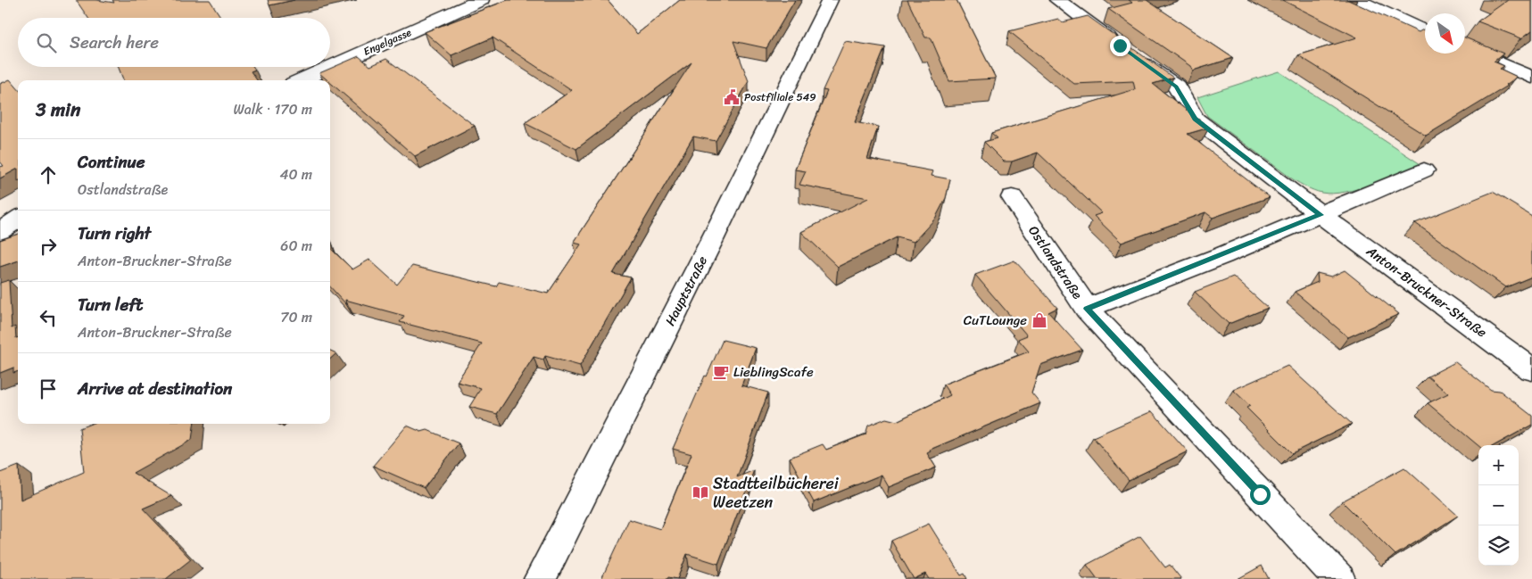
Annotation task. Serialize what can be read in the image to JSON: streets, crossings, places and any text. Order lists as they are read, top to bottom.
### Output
{
  "streets": {
    "street": [
      "Engelgasse",
      "Ostlandstraße",
      "Hauptstraße",
      "Anton-Bruckner-Straße"
    ]
  },
  "places": {
    "public building": ["Postfiliale 549"],
    "shop": ["CuTLounge"],
    "cafe": ["LieblingScafe"],
    "library": ["Stadtteilbücherei Weetzen"]
  },
  "north": "bottom right",
  "page": {
    "search": "Search here",
    "heading": ["3 min", "Walk · 170 m"],
    "list": [
      ["Continue", "Ostlandstraße", "40 m"],
      ["Turn right", "Anton-Bruckner-Straße", "60 m"],
      ["Turn left", "Anton-Bruckner-Straße", "70 m"],
      "Arrive at destination"
    ],
    "map_buttons": ["+", "−"]
  }
}
